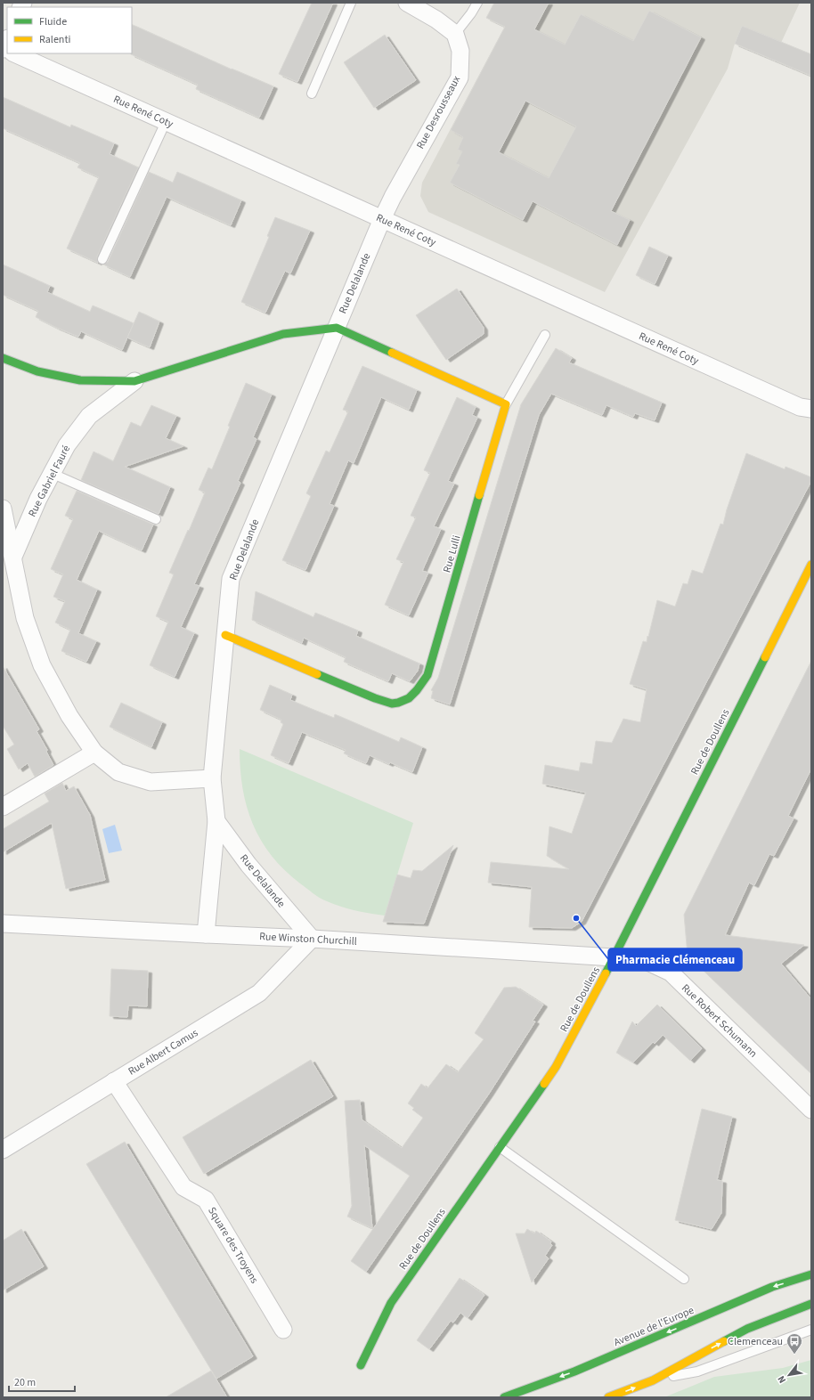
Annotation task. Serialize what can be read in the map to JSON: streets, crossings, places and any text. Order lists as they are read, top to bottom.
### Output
{
  "streets": {
    "street": [
      "Rue René Coty",
      "Rue Desrousseaux",
      "Rue Delalande",
      "Rue Gabriel Fauré",
      "Rue Lulli",
      "Rue de Doullens",
      "Rue Winston Churchill",
      "Rue Robert Schumann",
      "Rue Albert Camus",
      "Square des Troyens",
      "Avenue de l'Europe"
    ]
  },
  "crossings": [
    ["Rue René Coty", "Rue Desrousseaux"],
    ["Rue René Coty", "Rue Delalande"],
    ["Rue Desrousseaux", "Rue Delalande"],
    ["Rue Delalande", "Rue Gabriel Fauré"],
    ["Rue Delalande", "Rue Lulli"],
    ["Rue Delalande", "Rue Winston Churchill"],
    ["Rue Delalande", "Rue Albert Camus"],
    ["Rue de Doullens", "Rue Winston Churchill"],
    ["Rue de Doullens", "Rue Robert Schumann"],
    ["Rue Winston Churchill", "Rue Robert Schumann"],
    ["Rue Winston Churchill", "Rue Albert Camus"],
    ["Rue Albert Camus", "Square des Troyens"]
  ],
  "places": {
    "other": ["Pharmacie Clémenceau"],
    "bus stop": ["Clemenceau"]
  },
  "legend": ["Fluide", "Ralenti"],
  "scale_bar": "20 m",
  "north": "bottom left"
}
